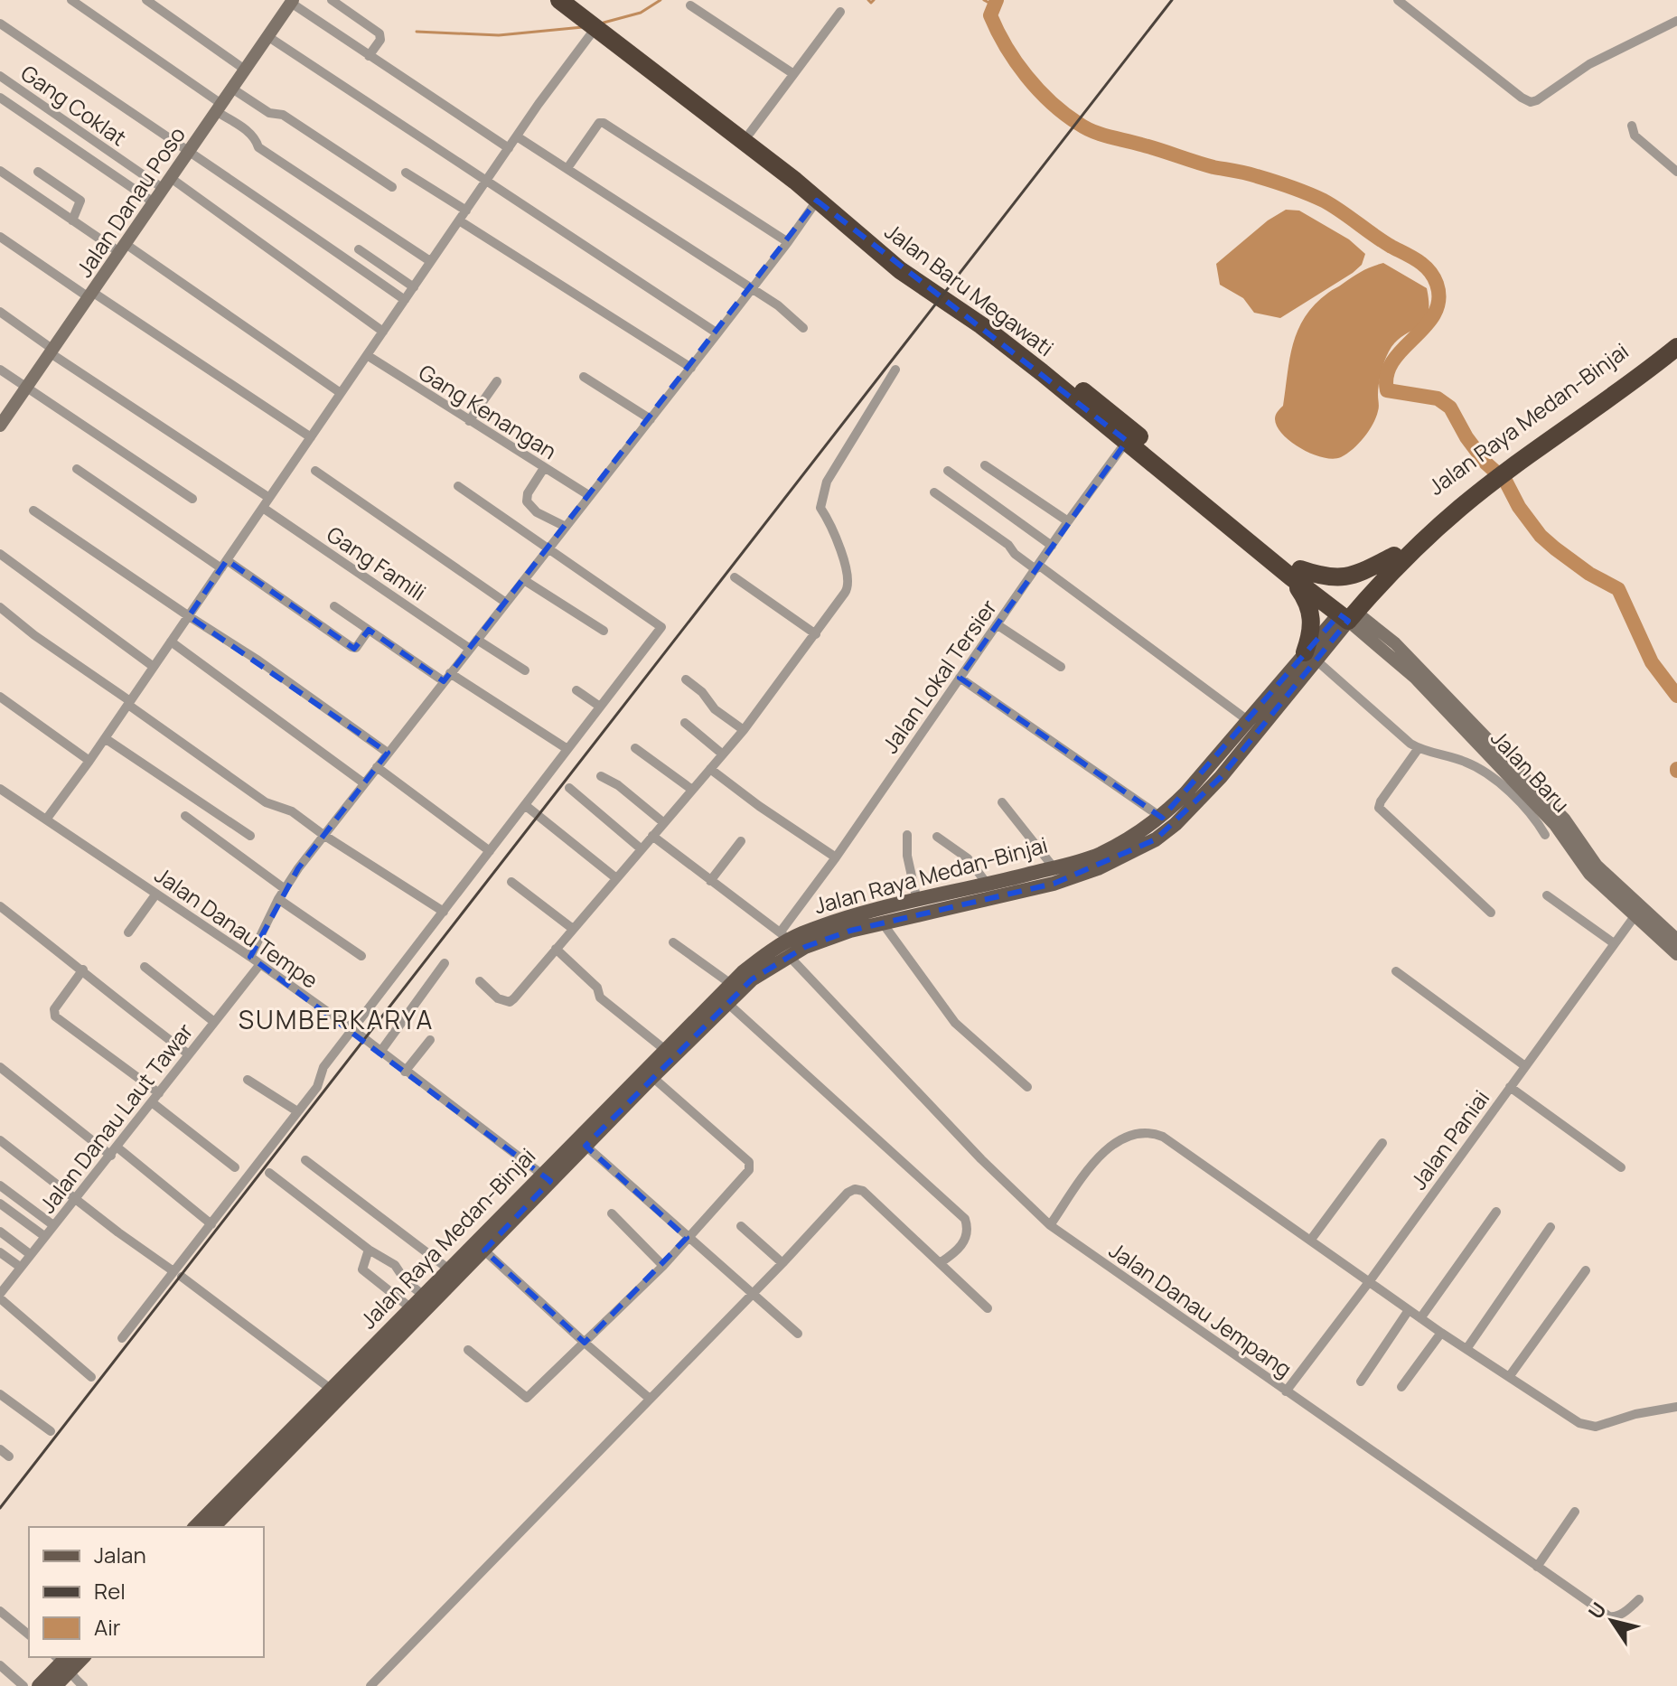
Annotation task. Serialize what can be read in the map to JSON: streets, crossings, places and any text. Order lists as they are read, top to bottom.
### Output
{
  "streets": {
    "highway": ["Jalan Baru Megawati", "Jalan Raya Medan-Binjai"],
    "street": [
      "Gang Coklat",
      "Jalan Danau Poso",
      "Gang Kenangan",
      "Gang Famili",
      "Jalan Lokal Tersier",
      "Jalan Baru",
      "Jalan Danau Tempe",
      "Jalan Danau Laut Tawar",
      "Jalan Paniai",
      "Jalan Danau Jempang"
    ]
  },
  "crossings": [
    ["Gang Coklat", "Jalan Danau Poso"],
    ["Jalan Baru Megawati", "Jalan Raya Medan-Binjai"],
    ["Jalan Baru Megawati", "Jalan Lokal Tersier"],
    ["Jalan Baru Megawati", "Jalan Baru"],
    ["Jalan Raya Medan-Binjai", "Jalan Lokal Tersier"],
    ["Jalan Raya Medan-Binjai", "Jalan Baru"],
    ["Jalan Raya Medan-Binjai", "Jalan Danau Tempe"],
    ["Jalan Raya Medan-Binjai", "Jalan Danau Jempang"],
    ["Jalan Lokal Tersier", "Jalan Danau Jempang"],
    ["Jalan Baru", "Jalan Paniai"],
    ["Jalan Danau Tempe", "Jalan Danau Laut Tawar"],
    ["Jalan Paniai", "Jalan Danau Jempang"]
  ],
  "districts": ["SUMBERKARYA"],
  "legend": ["Jalan", "Rel", "Air"],
  "north": "top left"
}
